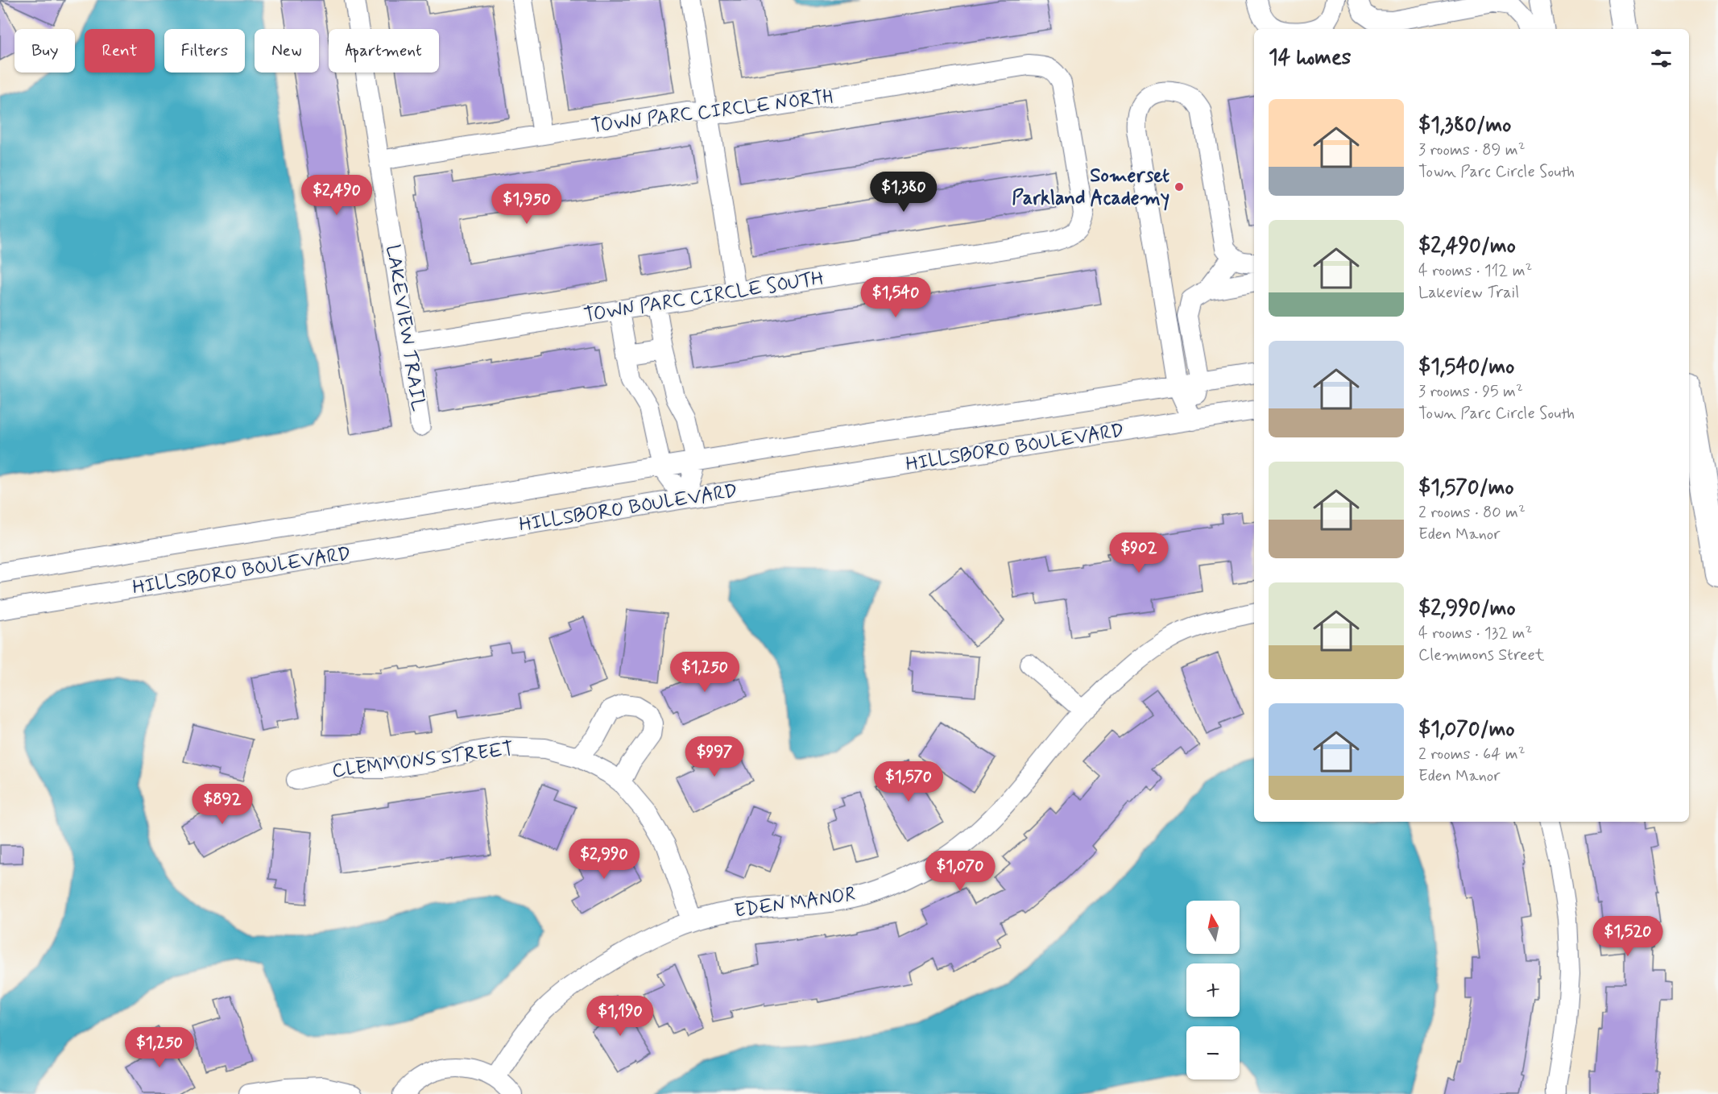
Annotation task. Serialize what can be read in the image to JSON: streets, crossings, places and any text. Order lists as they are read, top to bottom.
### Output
{
  "streets": {
    "street": [
      "TOWN PARC CIRCLE NORTH",
      "TOWN PARC CIRCLE SOUTH",
      "LAKEVIEW TRAIL",
      "HILLSBORO BOULEVARD",
      "CLEMMONS STREET",
      "EDEN MANOR"
    ]
  },
  "crossings": [
    ["TOWN PARC CIRCLE NORTH", "TOWN PARC CIRCLE SOUTH"],
    ["TOWN PARC CIRCLE NORTH", "LAKEVIEW TRAIL"],
    ["TOWN PARC CIRCLE SOUTH", "LAKEVIEW TRAIL"],
    ["CLEMMONS STREET", "EDEN MANOR"]
  ],
  "places": ["Somerset Parkland Academy"],
  "north": "top",
  "page": {
    "chip": [
      "Buy",
      "Rent",
      "Filters",
      "New",
      "Apartment"
    ],
    "heading": "14 homes",
    "list": [
      {
        "name": "$1,380/mo",
        "note": "3 rooms · 89 m² · Town Parc Circle South"
      },
      {
        "name": "$2,490/mo",
        "note": "4 rooms · 112 m² · Lakeview Trail"
      },
      {
        "name": "$1,540/mo",
        "note": "3 rooms · 95 m² · Town Parc Circle South"
      },
      {
        "name": "$1,570/mo",
        "note": "2 rooms · 80 m² · Eden Manor"
      },
      {
        "name": "$2,990/mo",
        "note": "4 rooms · 132 m² · Clemmons Street"
      },
      {
        "name": "$1,070/mo",
        "note": "2 rooms · 64 m² · Eden Manor"
      }
    ],
    "price": [
      "$1,380",
      "$2,490",
      "$1,950",
      "$1,540",
      "$902",
      "$1,250",
      "$997",
      "$1,570",
      "$892",
      "$2,990",
      "$1,070",
      "$1,520",
      "$1,190",
      "$1,250"
    ],
    "map_buttons": ["+", "−"]
  }
}
